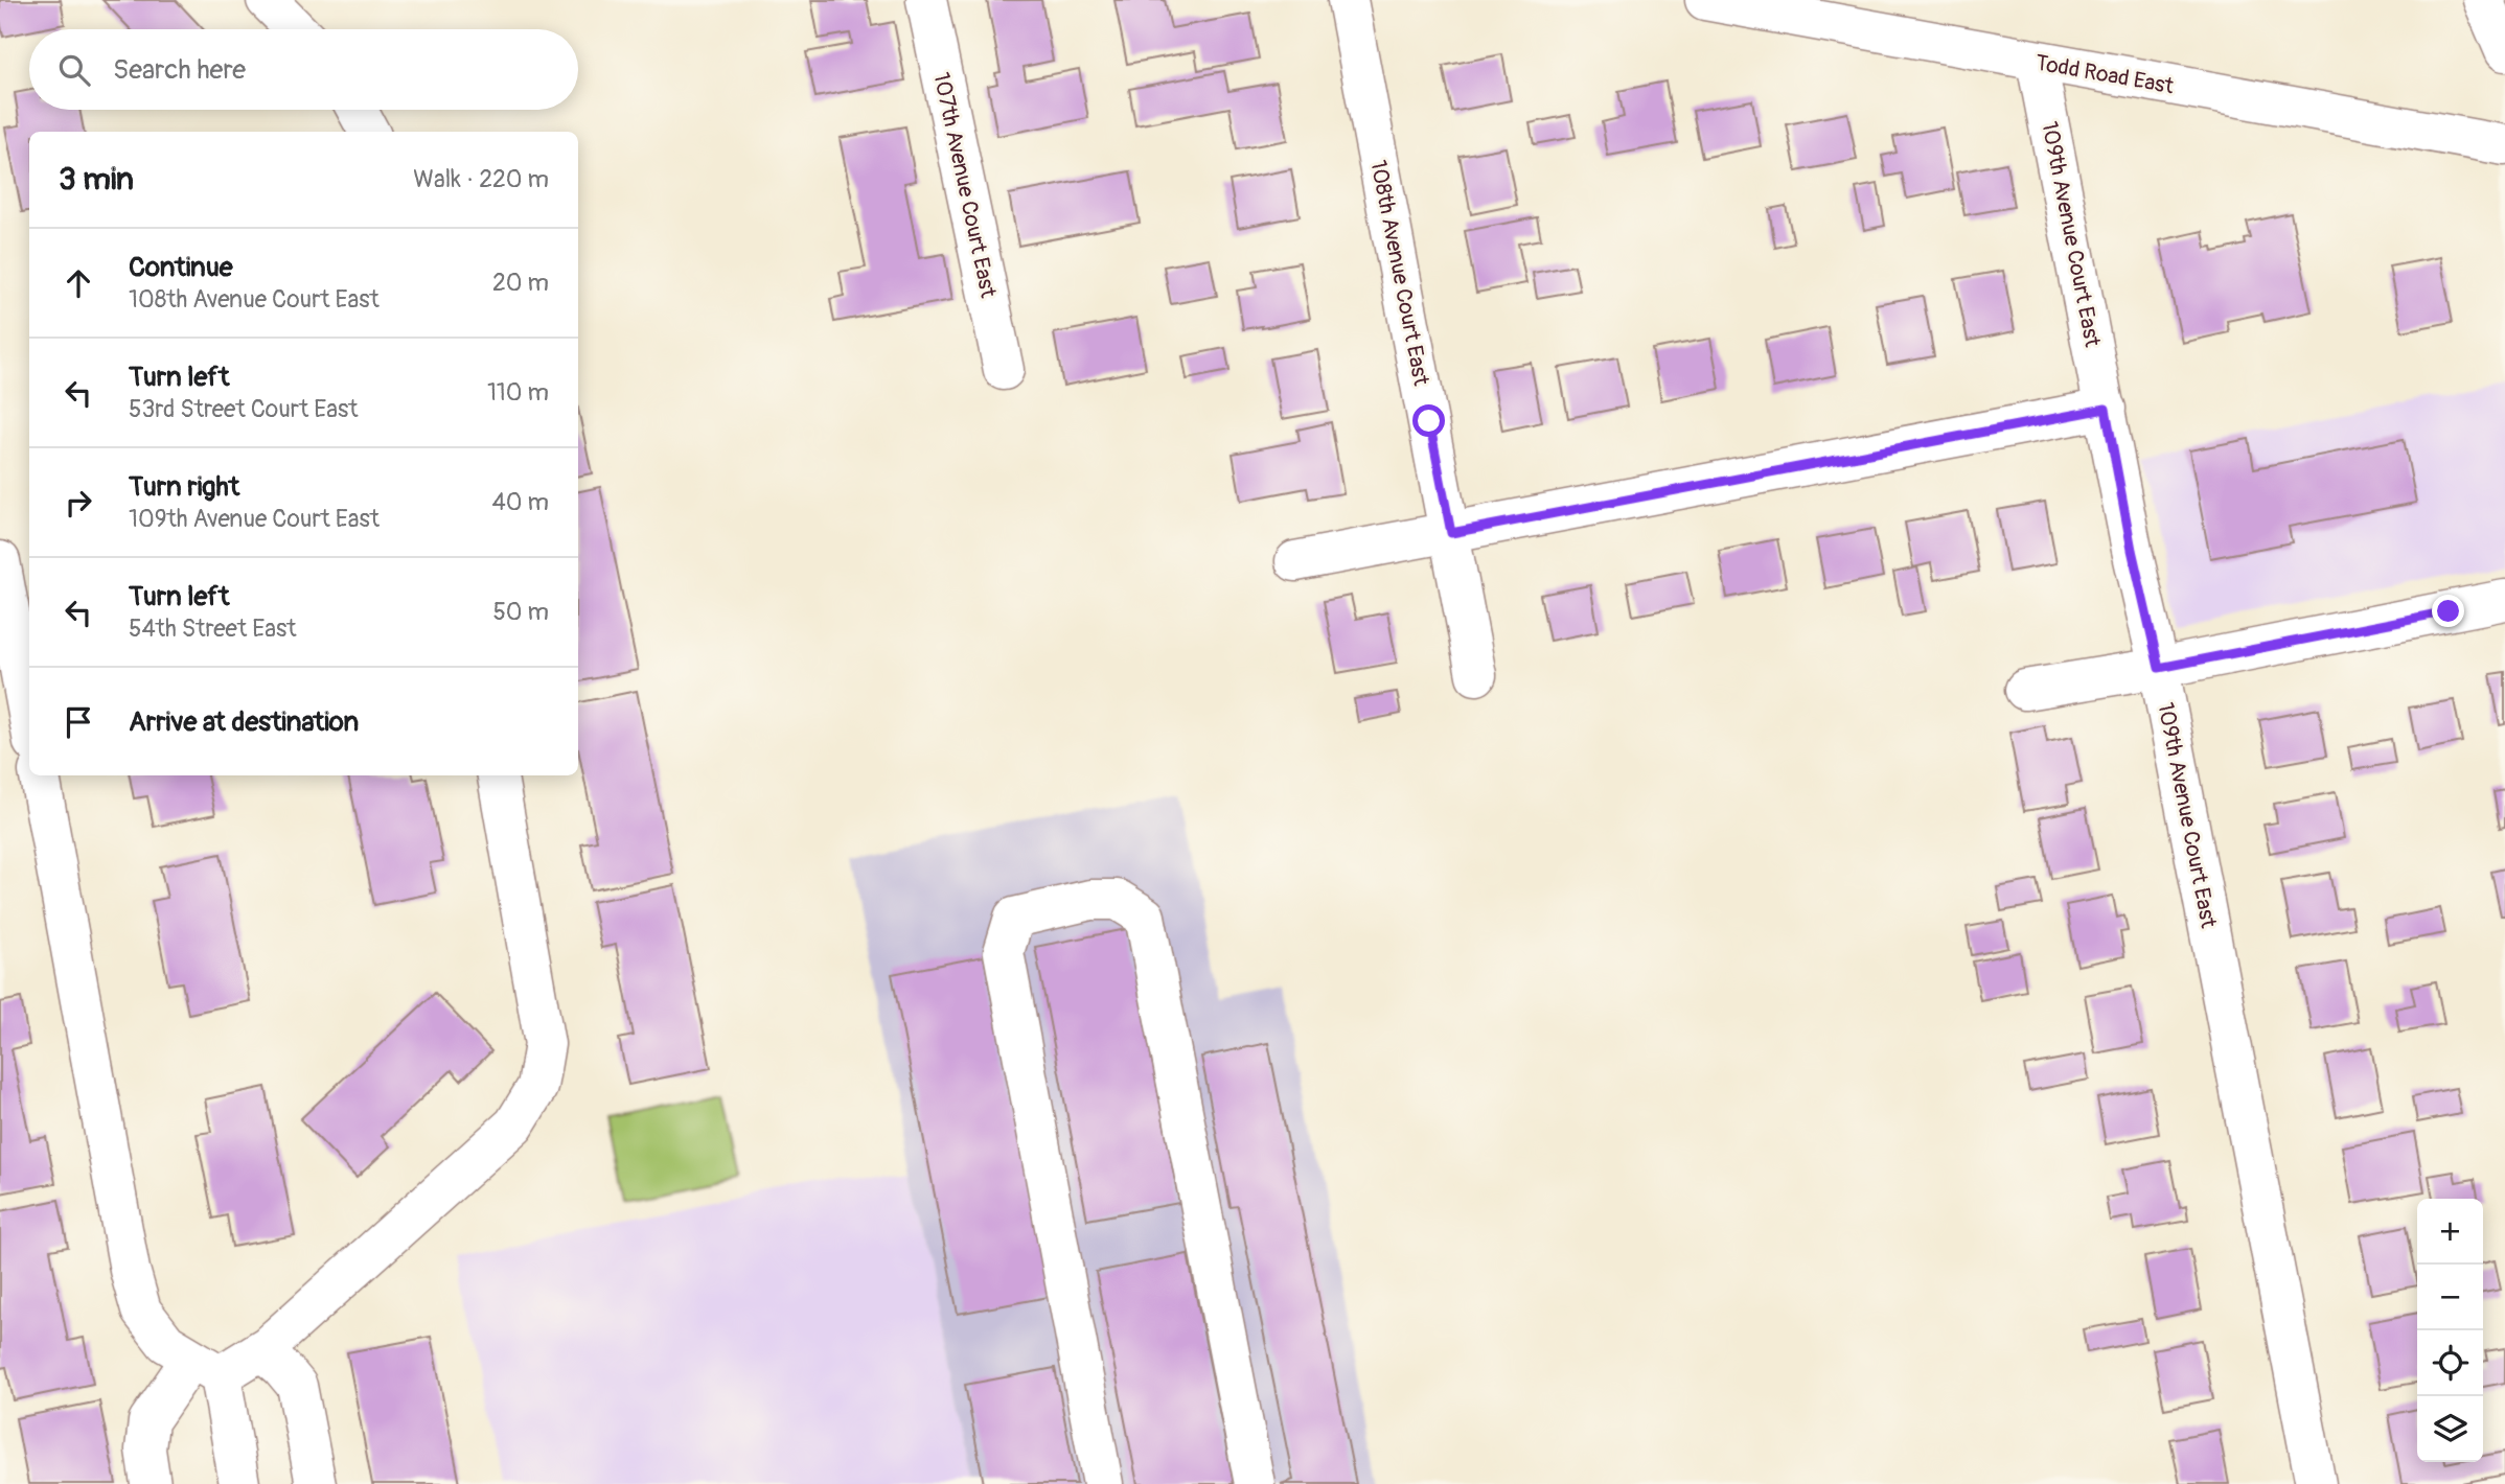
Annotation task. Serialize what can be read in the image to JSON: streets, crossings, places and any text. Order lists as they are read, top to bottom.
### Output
{
  "streets": {
    "street": [
      "Todd Road East",
      "107th Avenue Court East",
      "109th Avenue Court East",
      "108th Avenue Court East"
    ]
  },
  "crossings": [
    ["Todd Road East", "109th Avenue Court East"]
  ],
  "page": {
    "search": "Search here",
    "heading": ["3 min", "Walk · 220 m"],
    "list": [
      ["Continue", "108th Avenue Court East", "20 m"],
      ["Turn left", "53rd Street Court East", "110 m"],
      ["Turn right", "109th Avenue Court East", "40 m"],
      ["Turn left", "54th Street East", "50 m"],
      "Arrive at destination"
    ],
    "map_buttons": ["+", "−"]
  }
}
